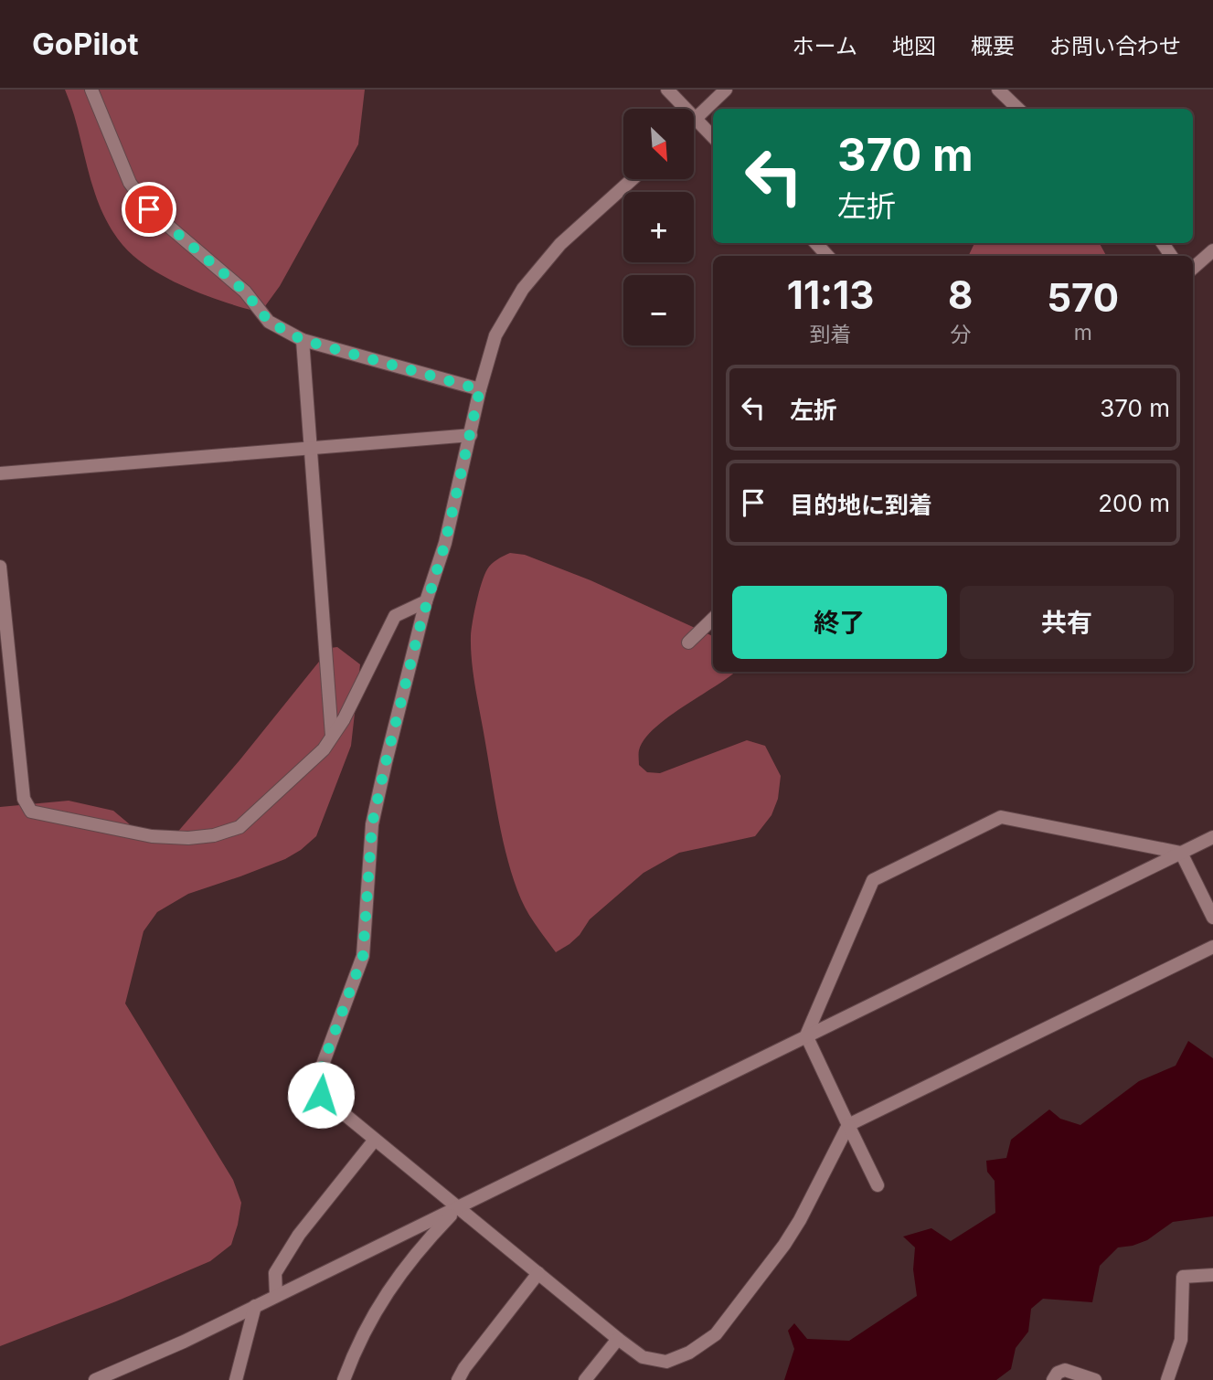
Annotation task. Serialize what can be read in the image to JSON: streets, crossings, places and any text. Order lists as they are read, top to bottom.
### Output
{
  "north": "bottom right",
  "page": {
    "header": "GoPilot",
    "nav": [
      "ホーム",
      "地図",
      "概要",
      "お問い合わせ"
    ],
    "map_buttons": ["+", "−"],
    "turn": ["370 m", "左折"],
    "eta": [
      "11:13",
      "到着",
      "8",
      "分",
      "570",
      "m"
    ],
    "list": [
      {
        "name": "左折",
        "value": "370 m"
      },
      {
        "name": "目的地に到着",
        "value": "200 m"
      }
    ],
    "buttons": ["終了", "共有"]
  }
}
